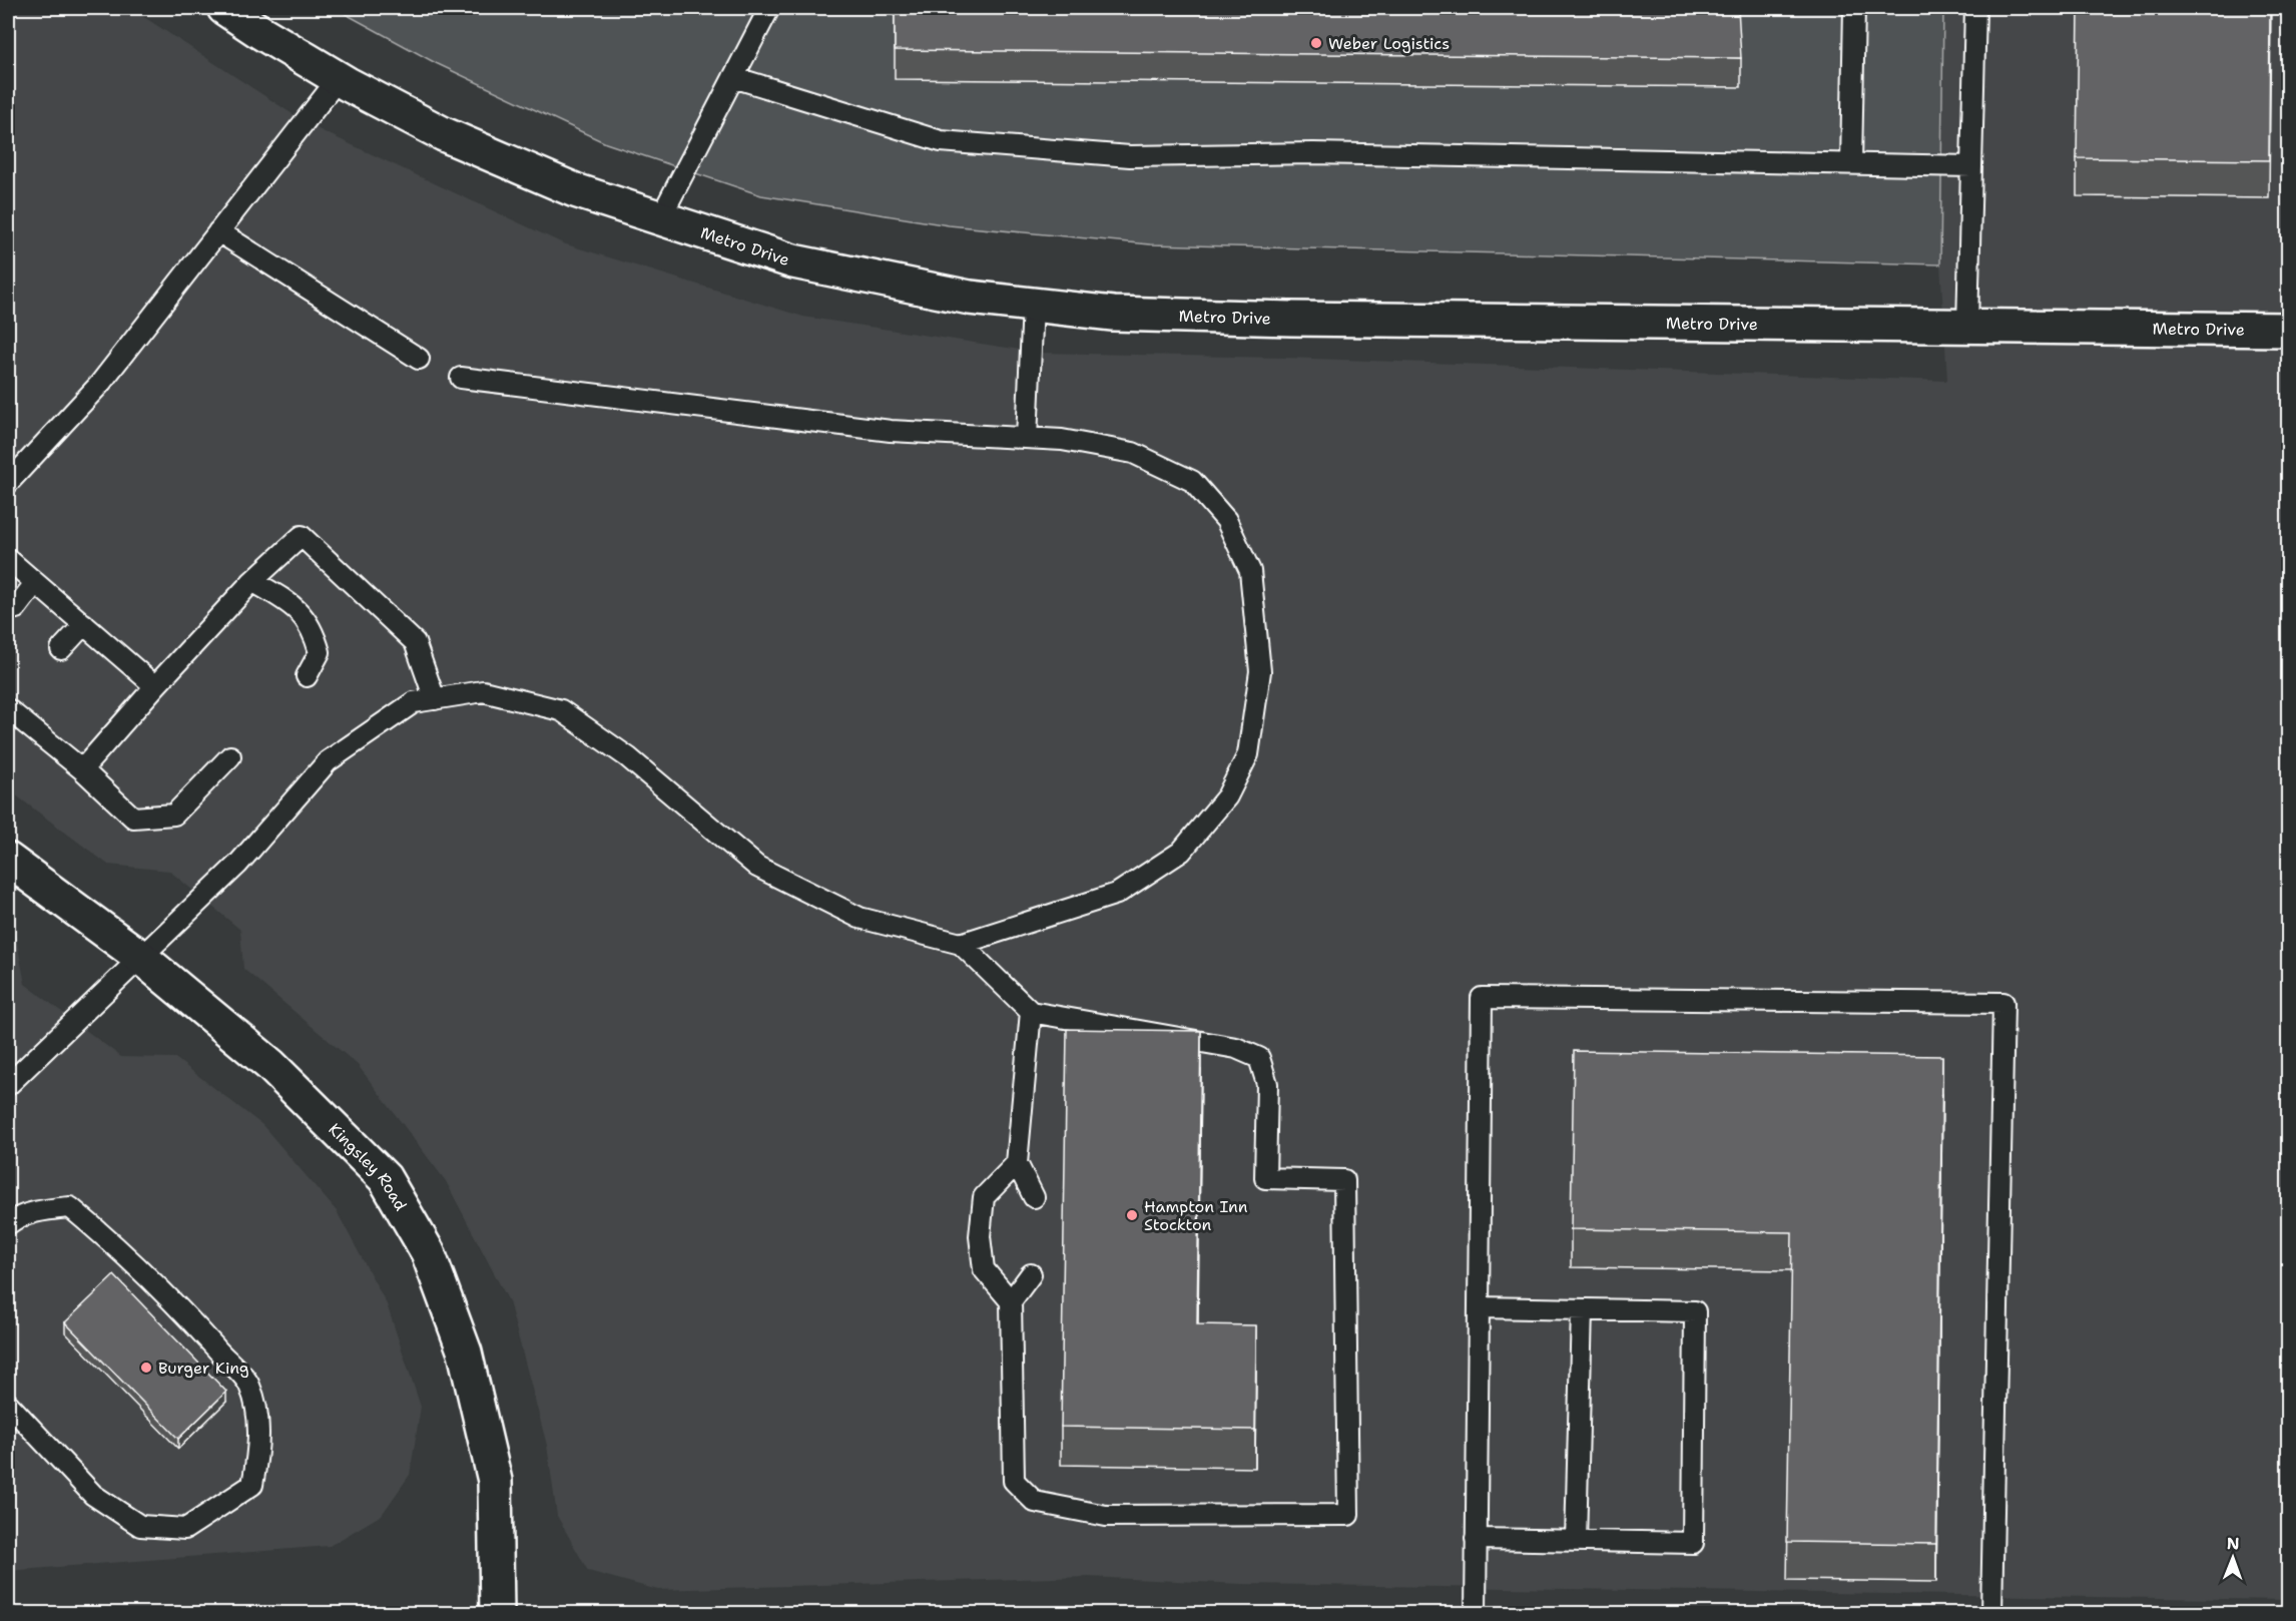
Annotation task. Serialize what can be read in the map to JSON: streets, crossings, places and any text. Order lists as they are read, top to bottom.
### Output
{
  "streets": {
    "street": ["Metro Drive", "Kingsley Road"]
  },
  "places": ["Weber Logistics", "Hampton Inn Stockton", "Burger King"],
  "north": "top"
}
